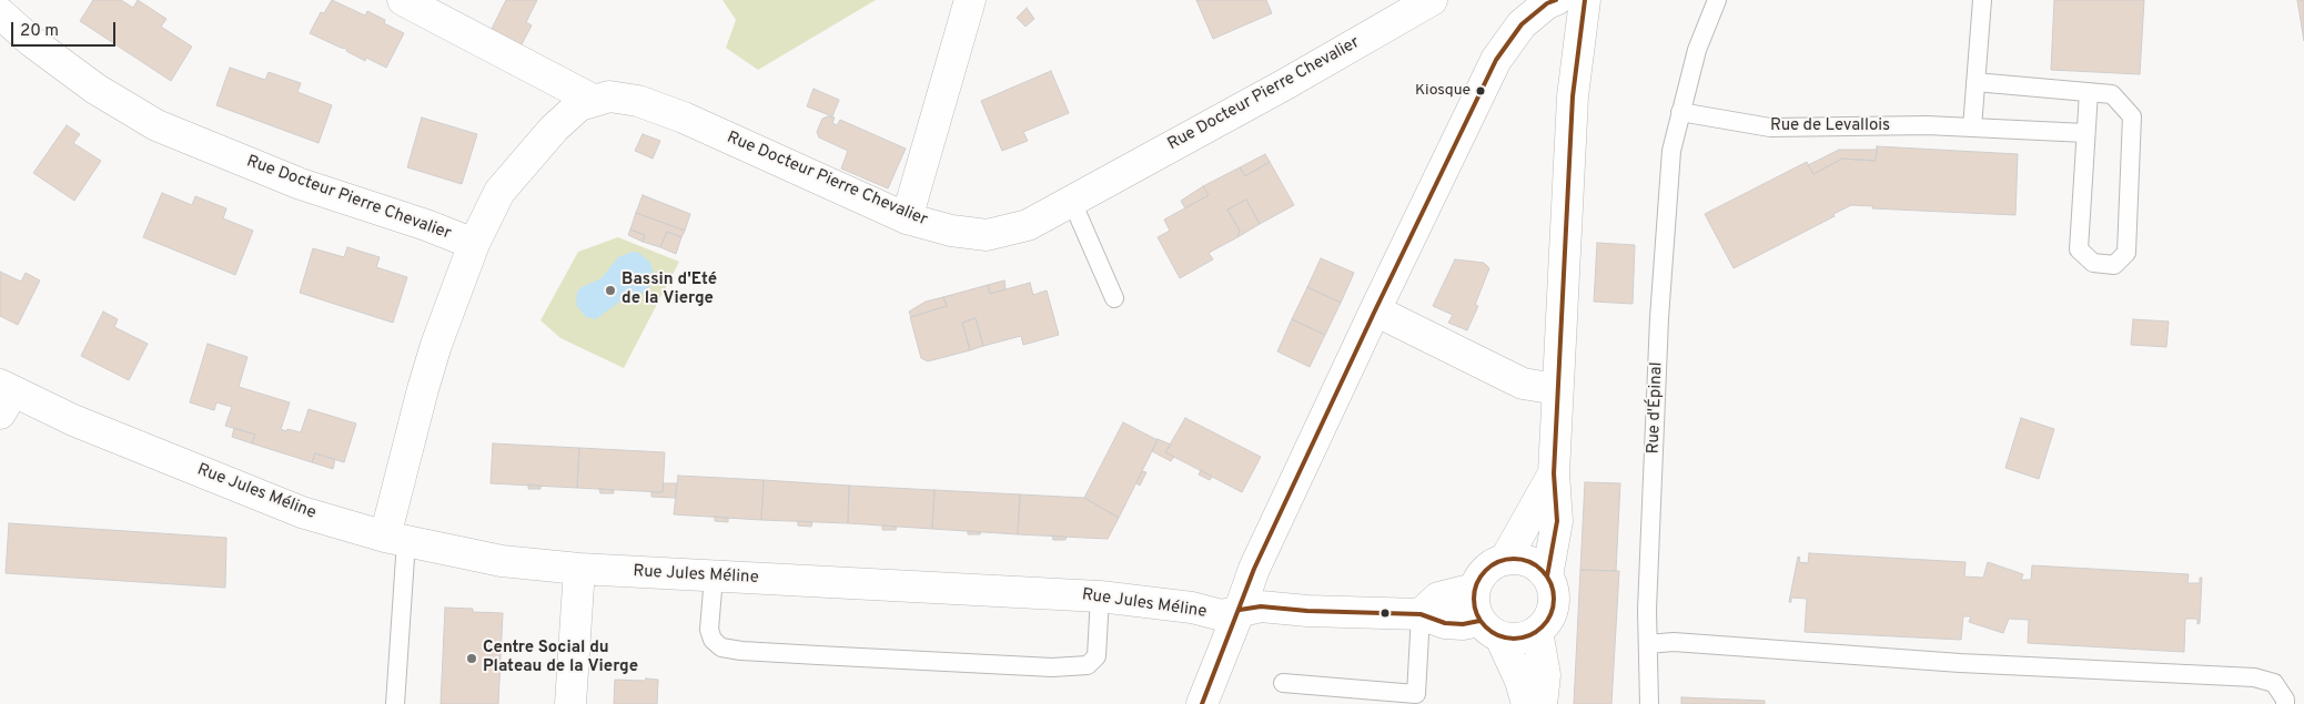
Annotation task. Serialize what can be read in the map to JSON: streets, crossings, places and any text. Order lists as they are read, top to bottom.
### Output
{
  "streets": {
    "street": ["Rue Docteur Pierre Chevalier", "Rue Jules Méline"],
    "lane": ["Rue de Levallois", "Rue d'Épinal"]
  },
  "crossings": [
    ["Rue Docteur Pierre Chevalier", "Rue Jules Méline"],
    ["Rue de Levallois", "Rue d'Épinal"]
  ],
  "places": ["Kiosque", "Bassin d'Eté de la Vierge", "Centre Social du Plateau de la Vierge"],
  "scale_bar": "20 m"
}
